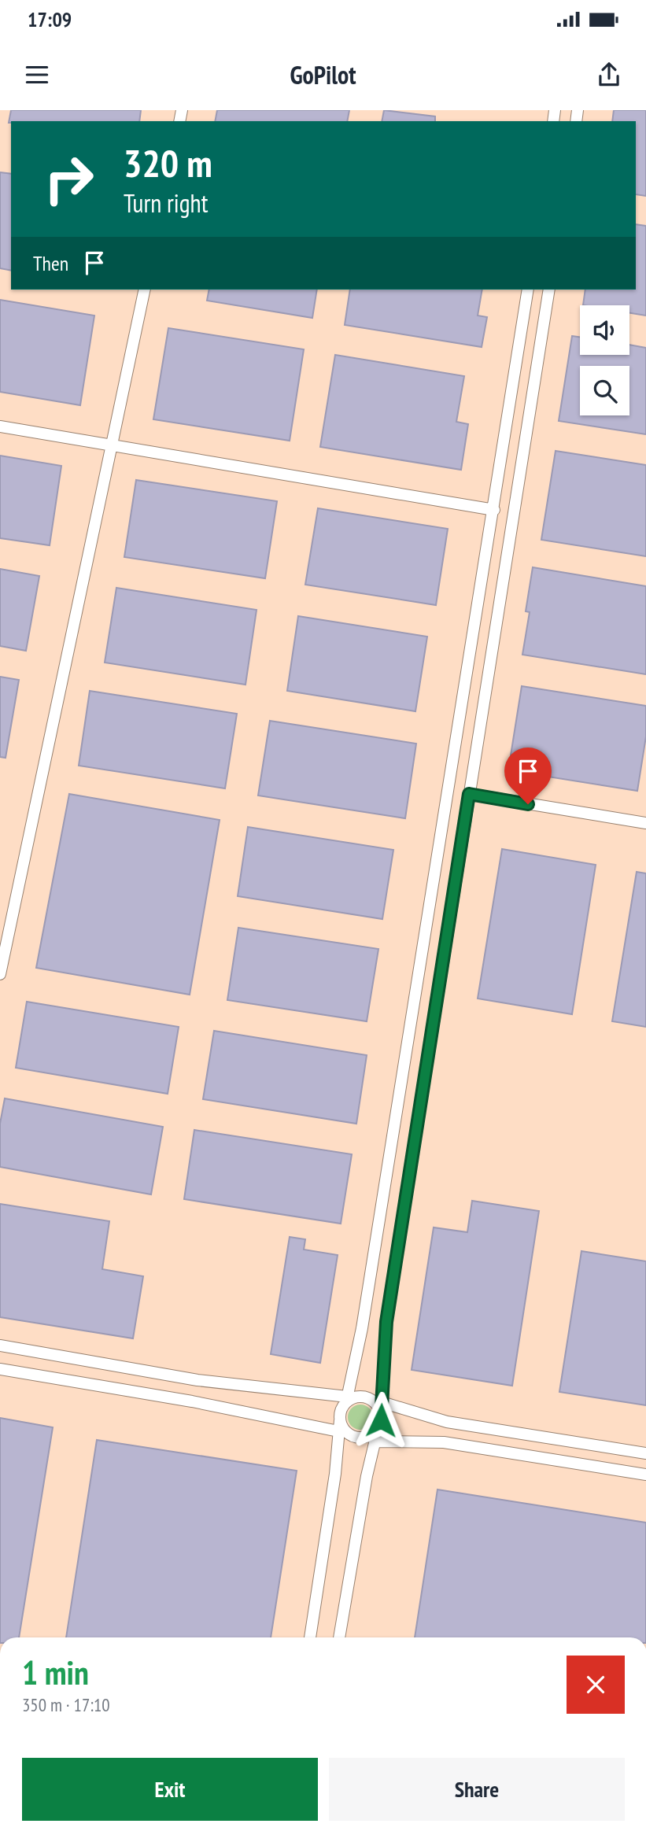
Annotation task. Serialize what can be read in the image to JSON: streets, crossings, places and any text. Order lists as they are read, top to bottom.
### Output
{
  "page": {
    "status": "17:09",
    "header": "GoPilot",
    "turn": ["320 m", "Turn right"],
    "then": "Then",
    "heading": ["1 min", "350 m · 17:10"],
    "buttons": ["Exit", "Share"]
  }
}
